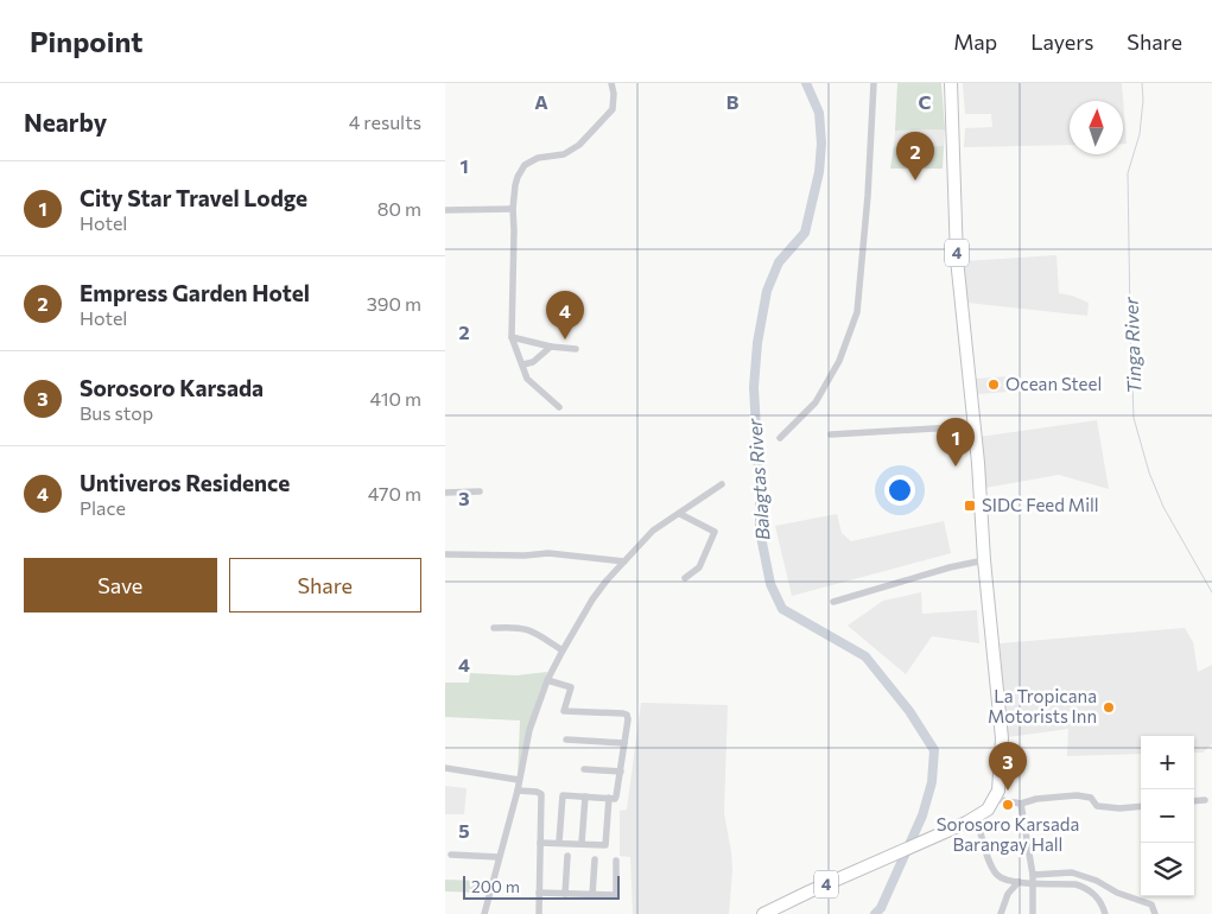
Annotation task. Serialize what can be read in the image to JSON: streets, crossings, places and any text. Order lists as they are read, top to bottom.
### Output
{
  "streets": {
    "highway": ["4"]
  },
  "water": ["Tinga River", "Balagtas River"],
  "places": {
    "other": ["Ocean Steel", "La Tropicana Motorists Inn", "Sorosoro Karsada Barangay Hall"],
    "transit": ["SIDC Feed Mill"]
  },
  "scale_bar": "200 m",
  "north": "top",
  "page": {
    "header": "Pinpoint",
    "nav": ["Map", "Layers", "Share"],
    "heading": ["Nearby", "4 results"],
    "pins": [
      "2",
      "4",
      "1",
      "3"
    ],
    "list": [
      {
        "mark": "1",
        "name": "City Star Travel Lodge",
        "note": "Hotel",
        "value": "80 m"
      },
      {
        "mark": "2",
        "name": "Empress Garden Hotel",
        "note": "Hotel",
        "value": "390 m"
      },
      {
        "mark": "3",
        "name": "Sorosoro Karsada",
        "note": "Bus stop",
        "value": "410 m"
      },
      {
        "mark": "4",
        "name": "Untiveros Residence",
        "note": "Place",
        "value": "470 m"
      }
    ],
    "buttons": ["Save", "Share"],
    "map_buttons": ["+", "−"],
    "scale": "200 m"
  },
  "grid": {
    "columns": ["A", "B", "C"],
    "rows": [
      "1",
      "2",
      "3",
      "4",
      "5"
    ]
  }
}
